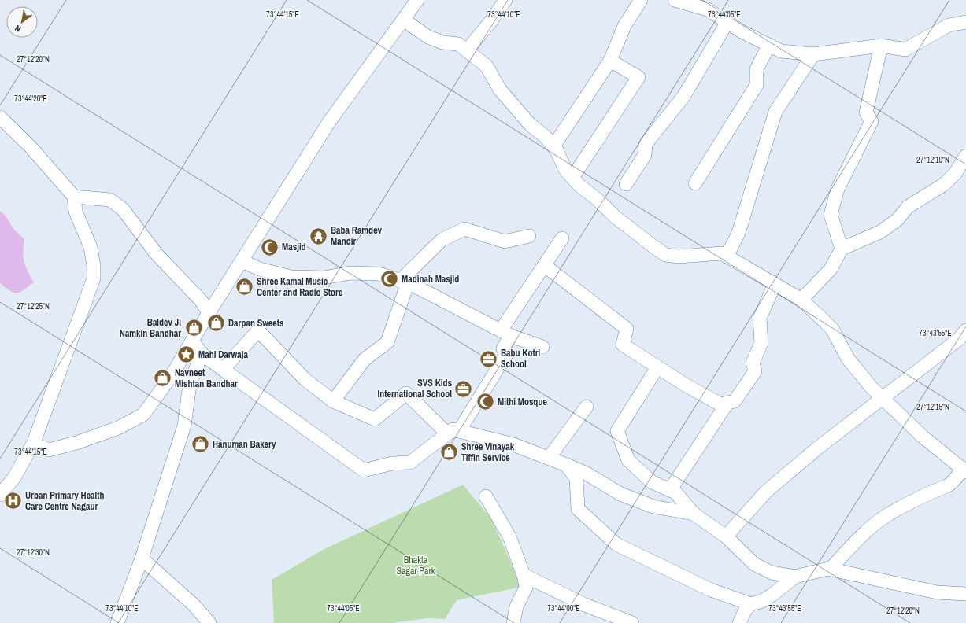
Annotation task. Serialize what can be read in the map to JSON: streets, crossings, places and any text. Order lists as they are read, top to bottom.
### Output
{
  "parks": ["Bhakta Sagar Park"],
  "places": {
    "temple": ["Baba Ramdev Mandir"],
    "mosque": ["Masjid", "Madinah Masjid", "Mithi Mosque"],
    "shop": [
      "Shree Kamal Music Center and Radio Store",
      "Darpan Sweets",
      "Baldev Ji Namkin Bandhar",
      "Navneet Mishtan Bandhar",
      "Hanuman Bakery",
      "Shree Vinayak Tiffin Service"
    ],
    "place": ["Mahi Darwaja"],
    "office": ["Babu Kotri School", "SVS Kids International School"],
    "hospital": ["Urban Primary Health Care Centre Nagaur"]
  },
  "north": "bottom left",
  "coordinates": [
    "73°44'15\"E",
    "73°44'10\"E",
    "73°44'05\"E",
    "27°12'20\"N",
    "73°44'20\"E",
    "27°12'10\"N",
    "27°12'25\"N",
    "73°43'55\"E",
    "27°12'15\"N",
    "27°12'30\"N",
    "73°44'00\"E"
  ]
}
